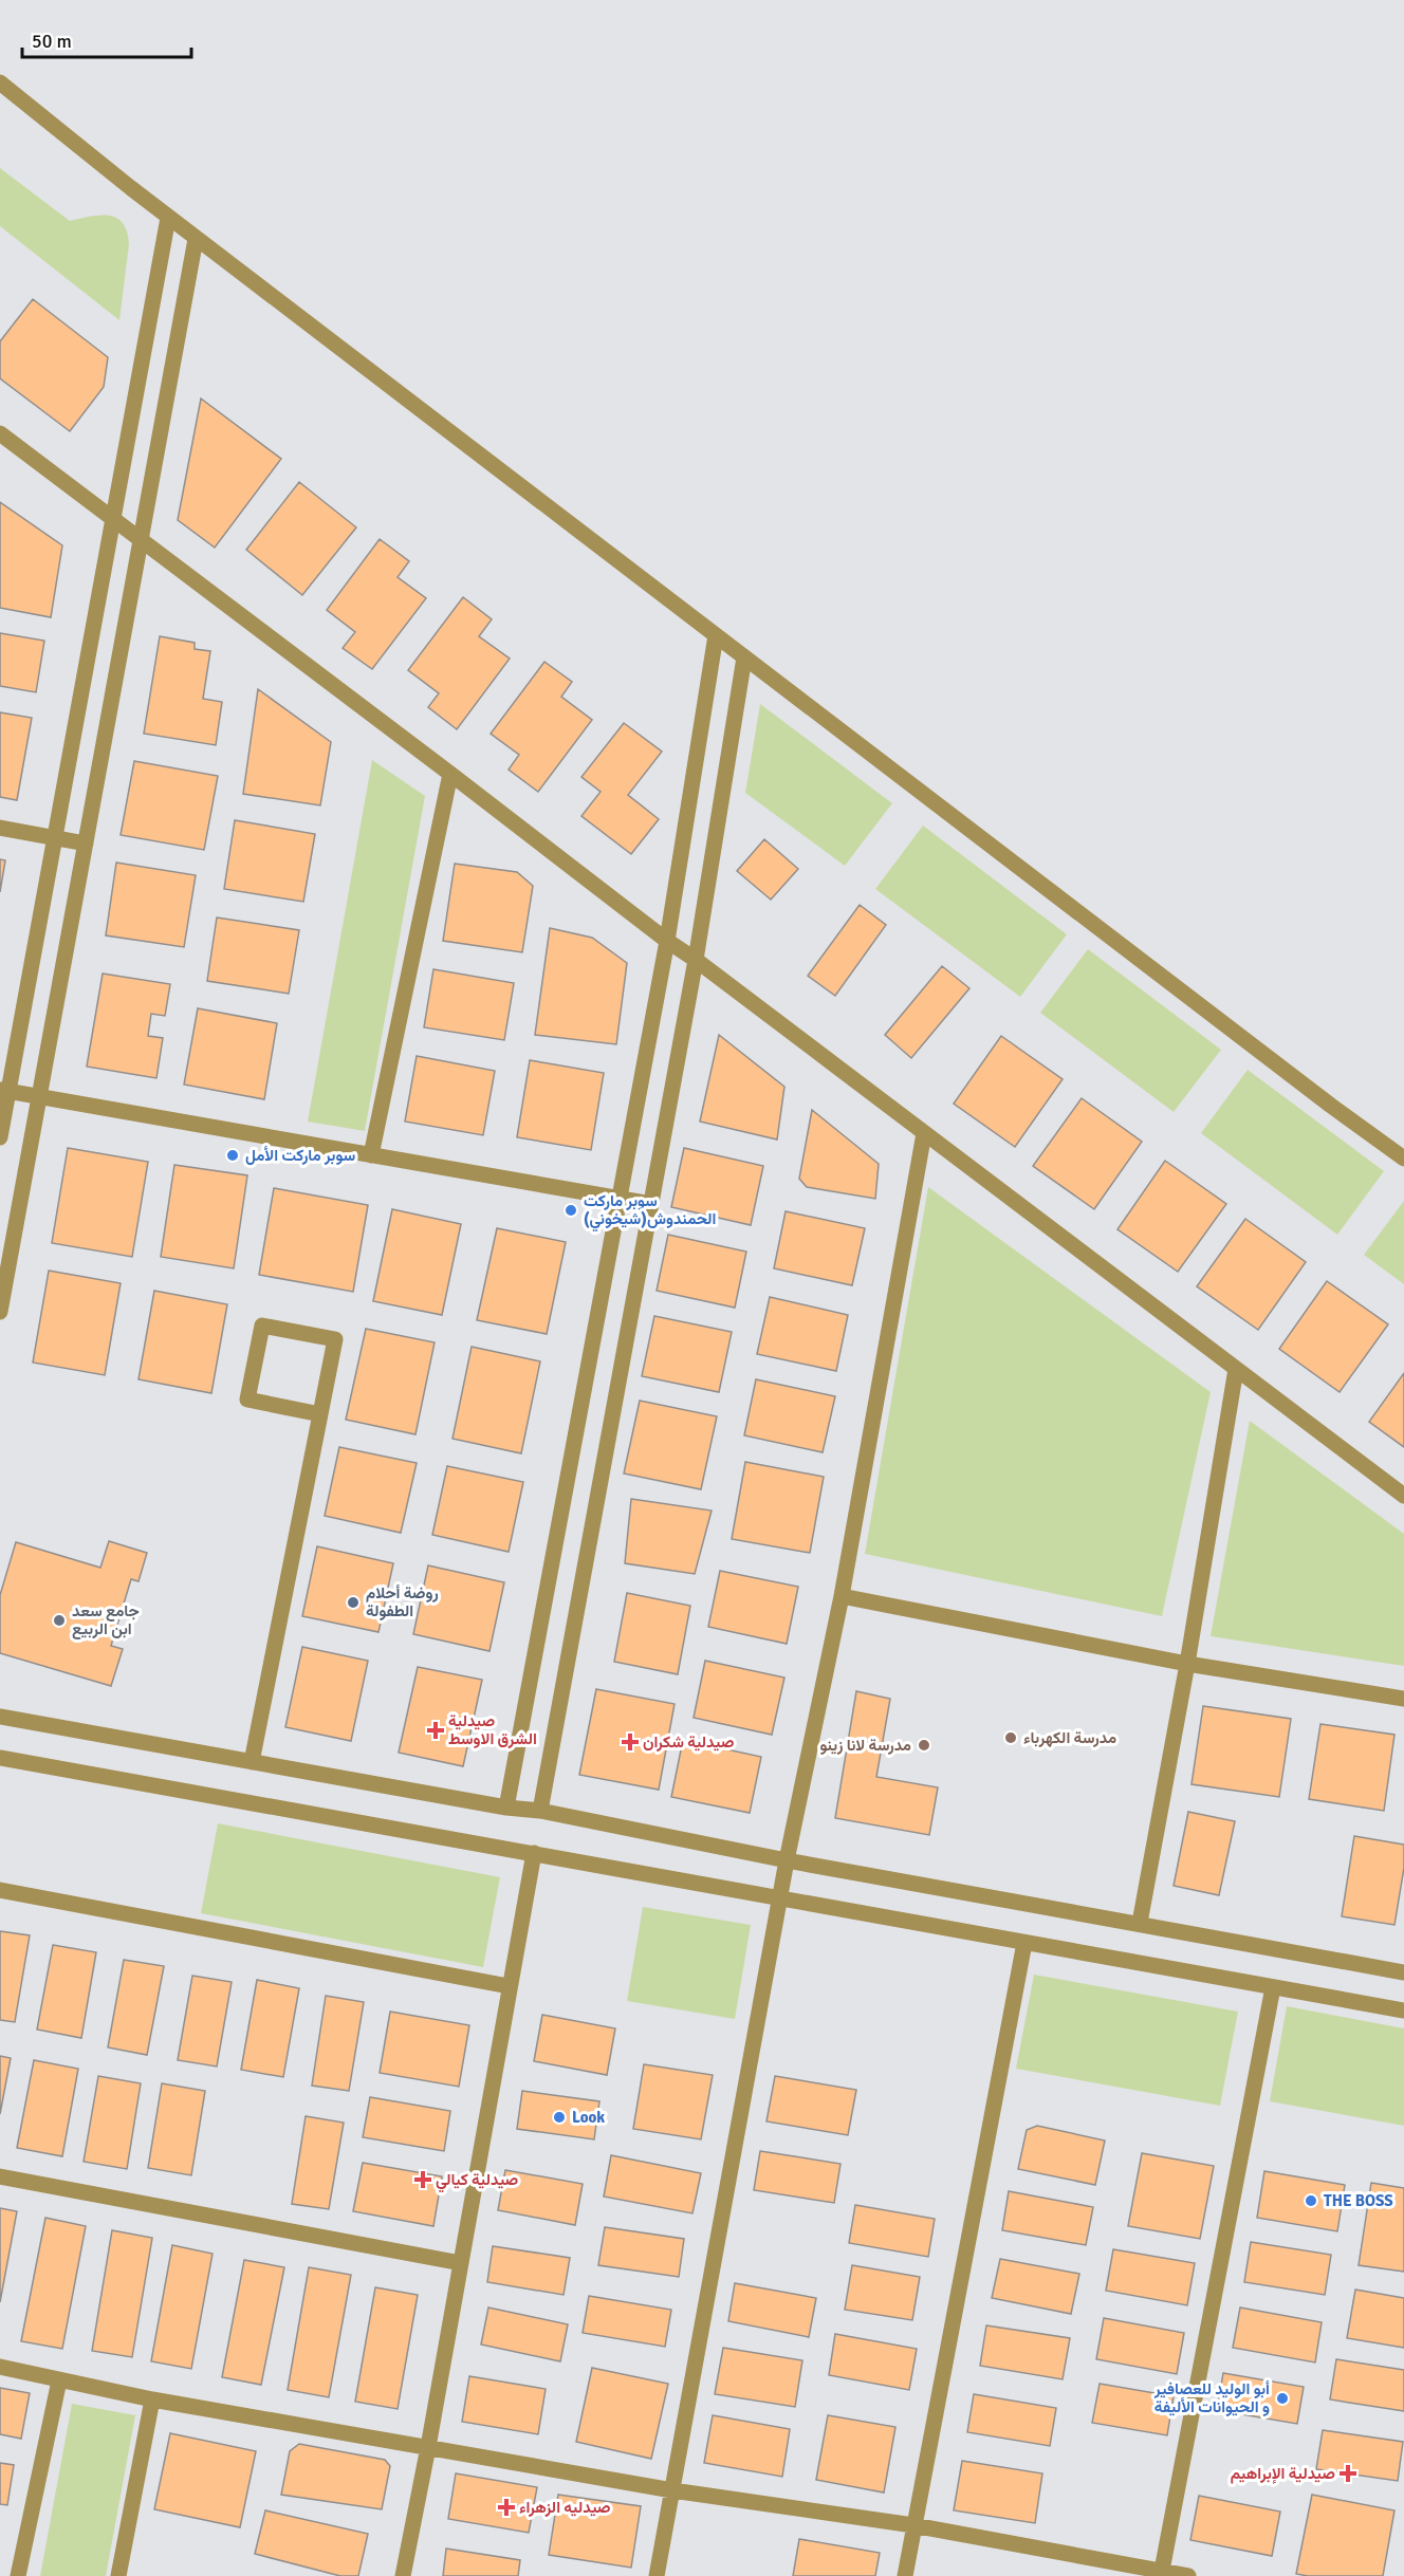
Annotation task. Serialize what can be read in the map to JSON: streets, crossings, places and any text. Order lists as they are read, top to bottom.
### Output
{
  "places": {
    "other": [
      "سوبر ماركت الأمل",
      "سوبر ماركت الحمندوش(شيخوني)",
      "روضة أحلام الطفولة",
      "جامع سعد ابن الربيع",
      "مدرسة الكهرباء",
      "مدرسة لانا زينو",
      "Look",
      "THE BOSS",
      "أبو الوليد للعصافير و الحيوانات الأليفة"
    ],
    "health": [
      "صيدلية الشرق الاوسط",
      "صيدلية شكران",
      "صيدلية كيالي",
      "صيدلية الإبراهيم",
      "صيدليه الزهراء"
    ]
  },
  "scale_bar": "50 m"
}
